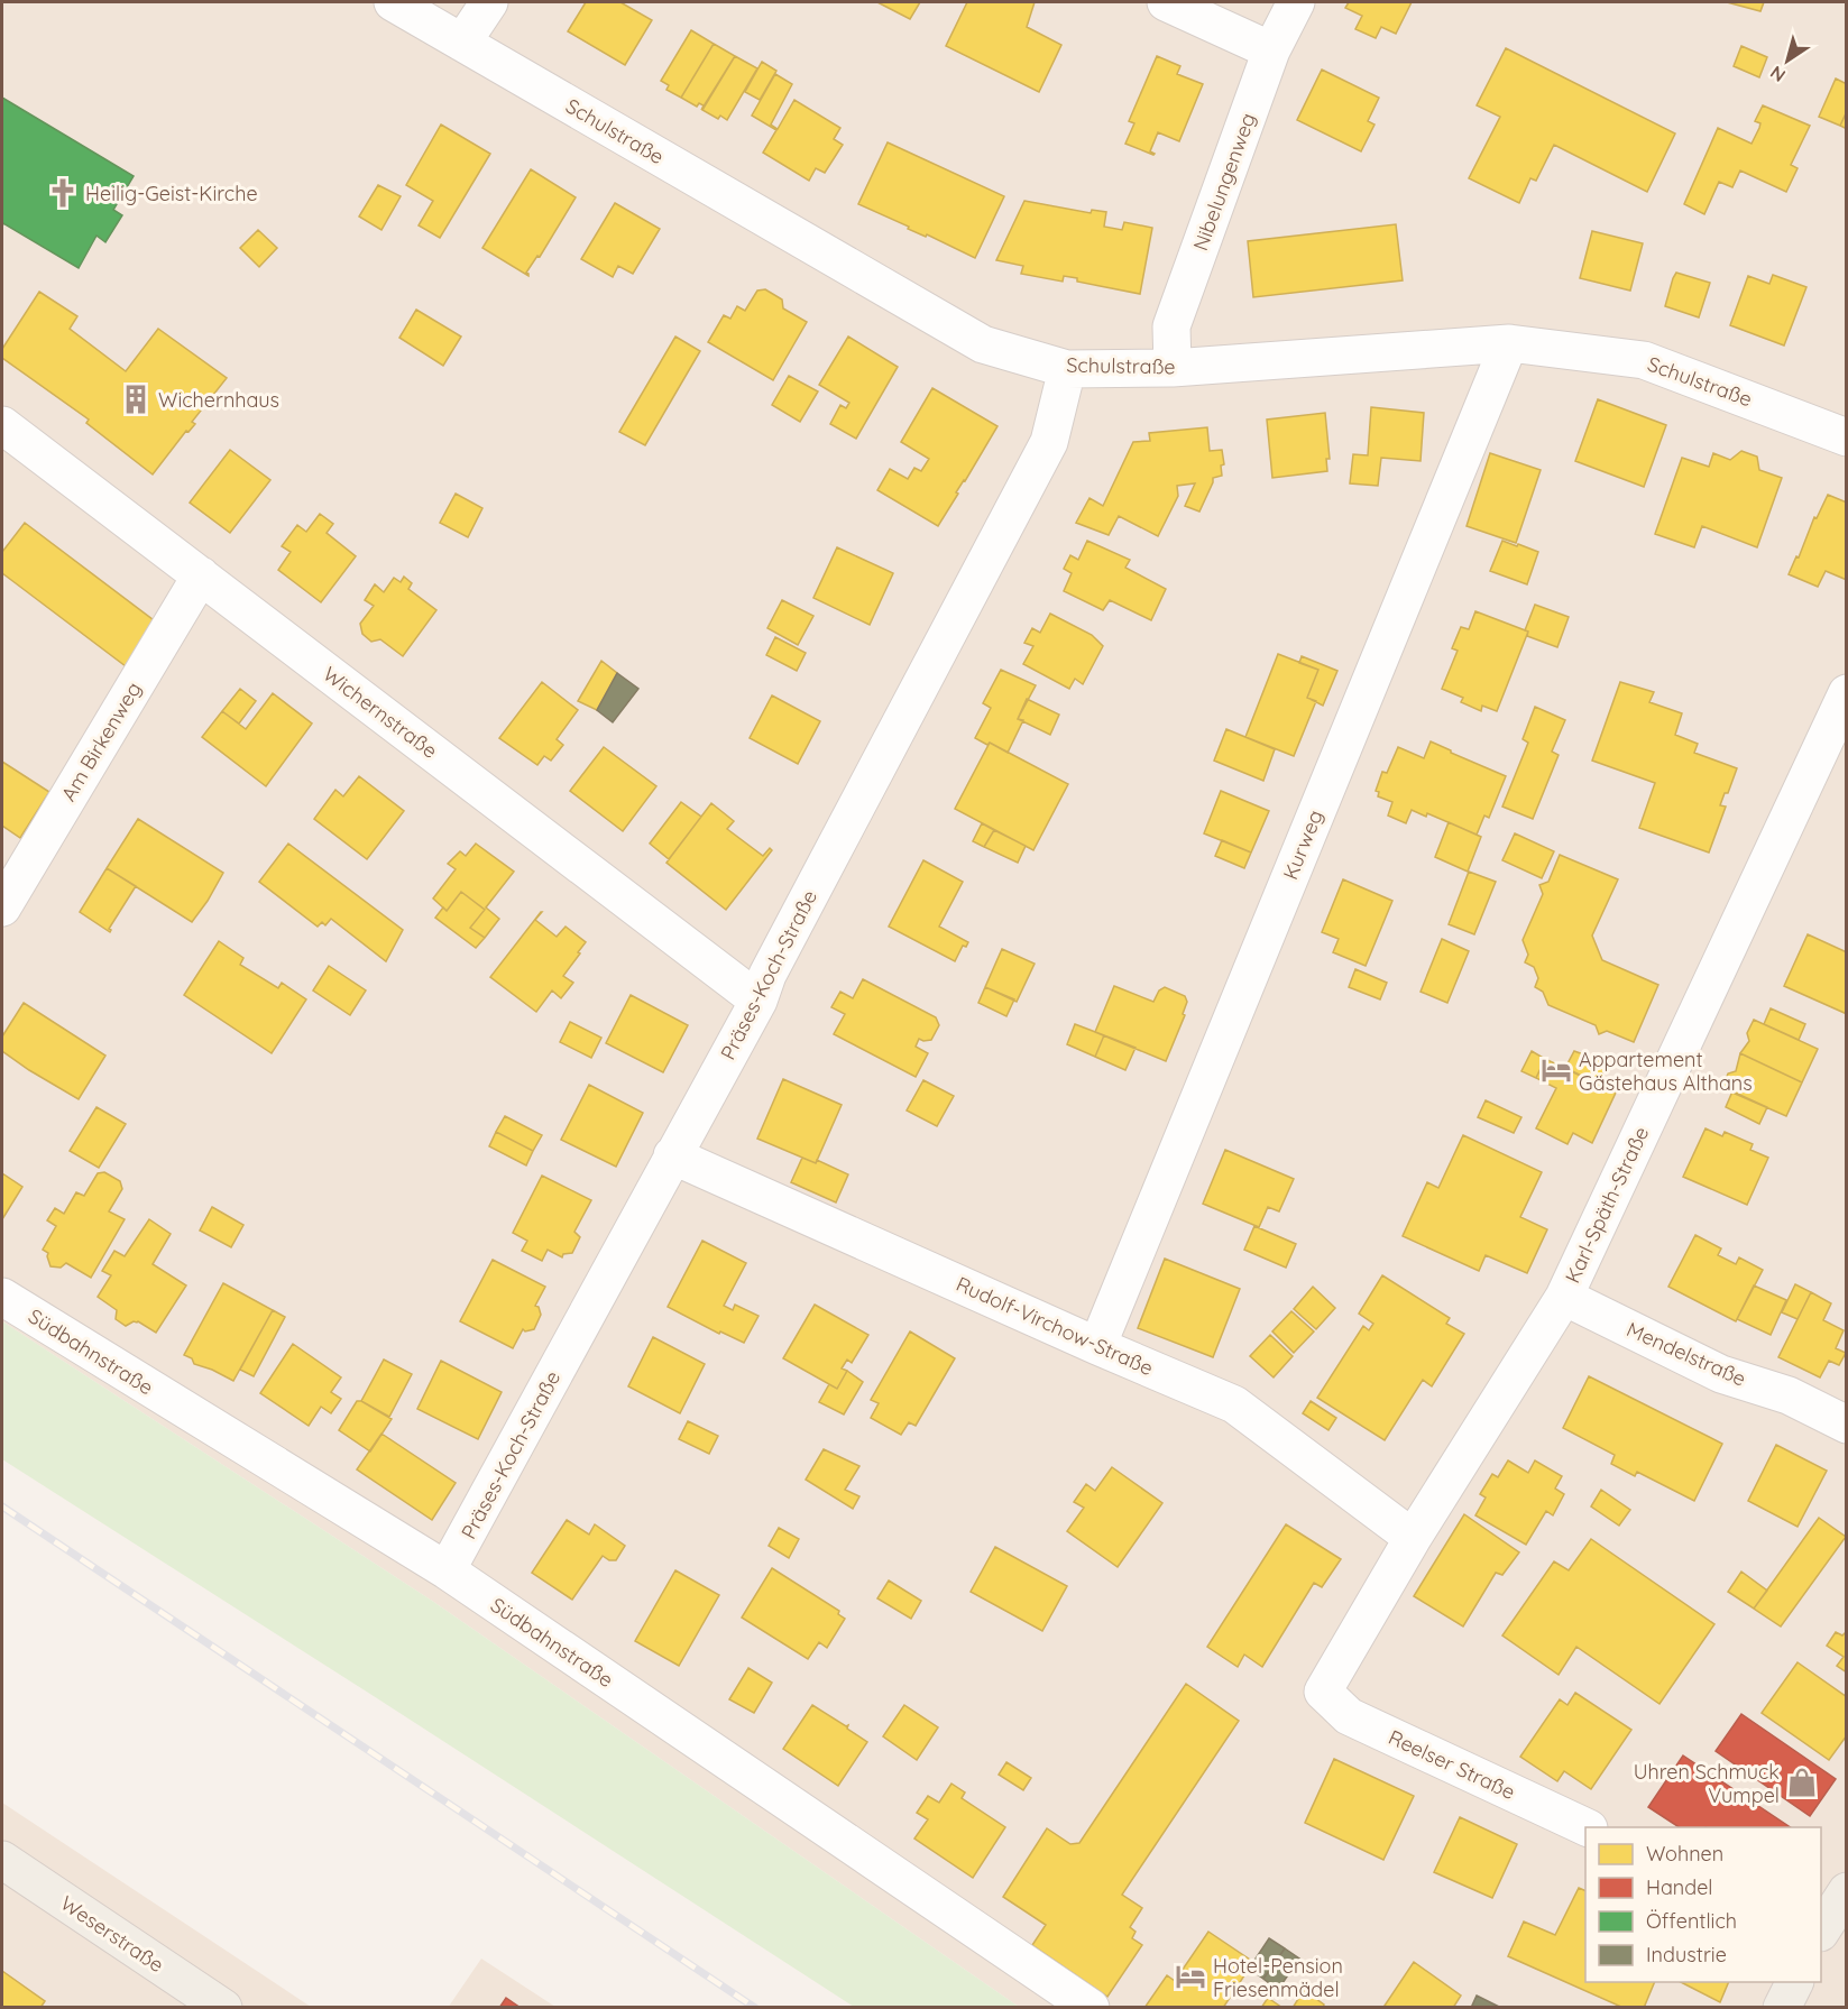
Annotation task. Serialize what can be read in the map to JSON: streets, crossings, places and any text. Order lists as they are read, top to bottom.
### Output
{
  "streets": {
    "main road": ["Weserstraße"],
    "street": [
      "Schulstraße",
      "Nibelungenweg",
      "Wichernstraße",
      "Am Birkenweg",
      "Kurweg",
      "Präses-Koch-Straße",
      "Karl-Späth-Straße",
      "Rudolf-Virchow-Straße",
      "Südbahnstraße",
      "Mendelstraße",
      "Reelser Straße"
    ]
  },
  "crossings": [
    ["Schulstraße", "Nibelungenweg"],
    ["Schulstraße", "Kurweg"],
    ["Schulstraße", "Präses-Koch-Straße"],
    ["Wichernstraße", "Am Birkenweg"],
    ["Wichernstraße", "Präses-Koch-Straße"],
    ["Kurweg", "Rudolf-Virchow-Straße"],
    ["Präses-Koch-Straße", "Rudolf-Virchow-Straße"],
    ["Präses-Koch-Straße", "Südbahnstraße"],
    ["Karl-Späth-Straße", "Rudolf-Virchow-Straße"],
    ["Karl-Späth-Straße", "Mendelstraße"],
    ["Karl-Späth-Straße", "Reelser Straße"]
  ],
  "places": {
    "church": ["Heilig-Geist-Kirche"],
    "building": ["Wichernhaus"],
    "hotel": ["Appartement Gästehaus Althans", "Hotel-Pension Friesenmädel"],
    "shop": ["Uhren Schmuck Vumpel"]
  },
  "legend": [
    "Wohnen",
    "Handel",
    "Öffentlich",
    "Industrie"
  ],
  "north": "bottom left"
}
